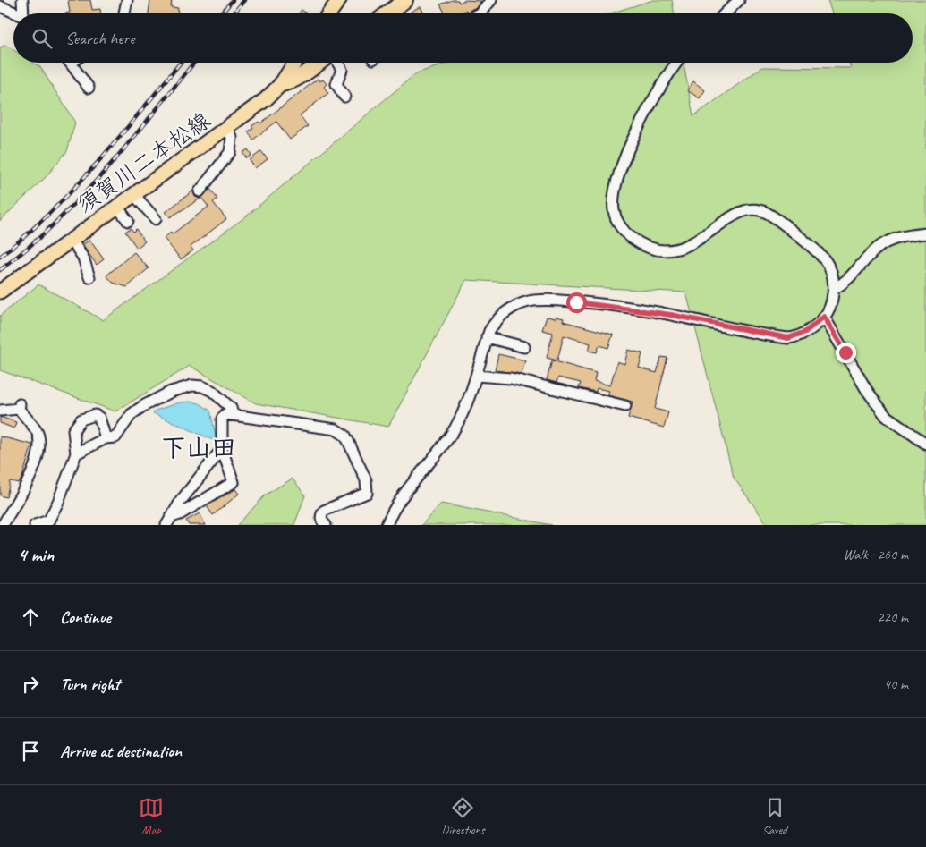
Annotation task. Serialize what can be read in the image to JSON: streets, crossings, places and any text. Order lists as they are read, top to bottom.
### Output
{
  "streets": {
    "main road": ["須賀川二本松線"]
  },
  "districts": ["下山田"],
  "page": {
    "search": "Search here",
    "heading": ["4 min", "Walk · 260 m"],
    "list": [
      ["Continue", "220 m"],
      ["Turn right", "40 m"],
      "Arrive at destination"
    ],
    "nav": ["Map", "Directions", "Saved"]
  }
}
